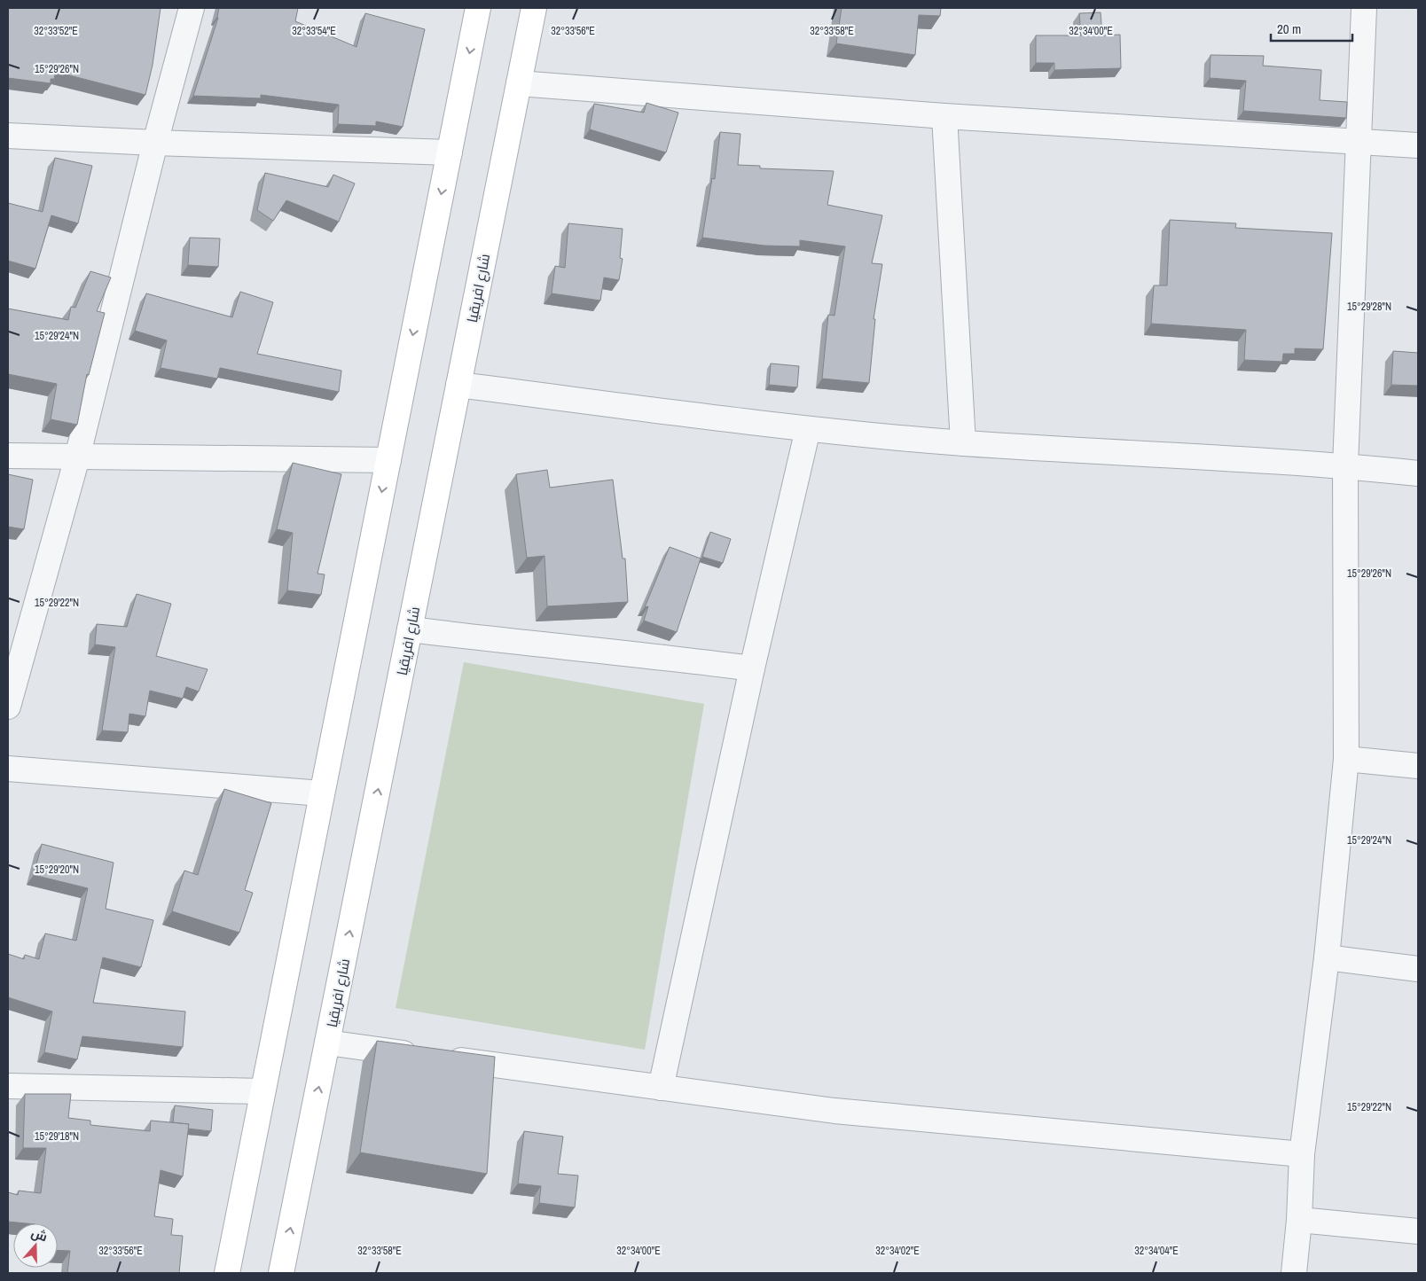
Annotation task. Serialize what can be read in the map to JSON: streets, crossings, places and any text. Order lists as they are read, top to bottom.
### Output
{
  "streets": {
    "street": ["شارع افريقيا"]
  },
  "scale_bar": "20 m",
  "north": "top",
  "coordinates": [
    "32°33'52\"E",
    "32°33'54\"E",
    "32°33'56\"E",
    "32°33'58\"E",
    "32°34'00\"E",
    "15°29'26\"N",
    "15°29'28\"N",
    "15°29'24\"N",
    "15°29'22\"N",
    "15°29'20\"N",
    "15°29'18\"N",
    "32°34'02\"E",
    "32°34'04\"E"
  ]
}
